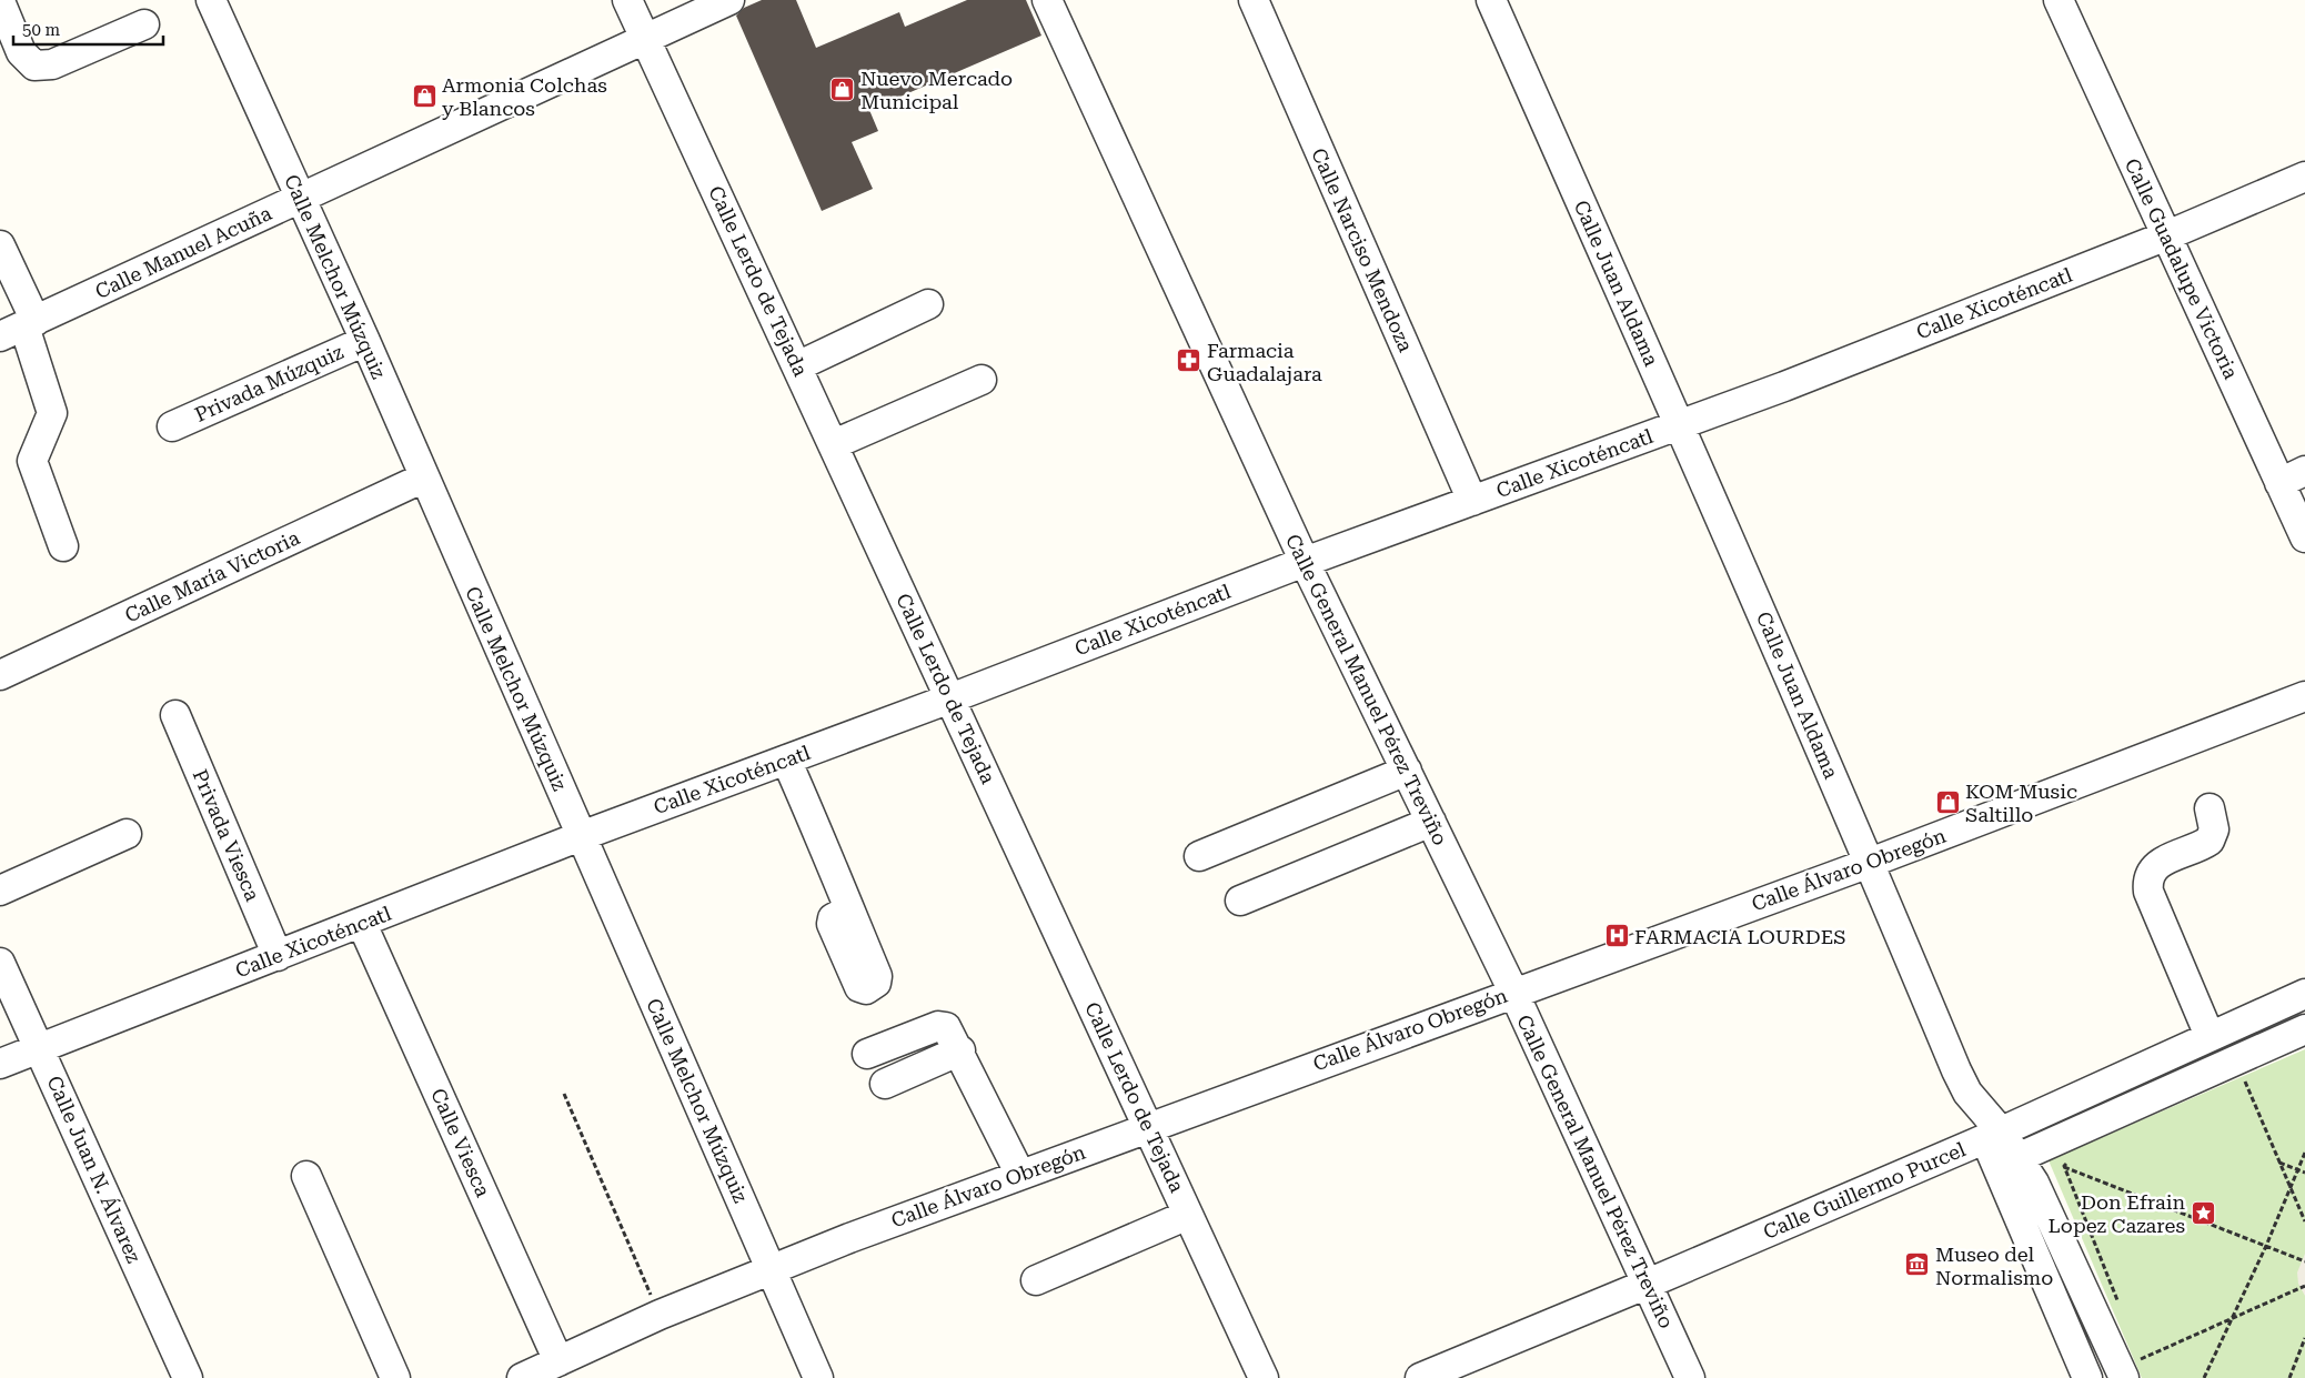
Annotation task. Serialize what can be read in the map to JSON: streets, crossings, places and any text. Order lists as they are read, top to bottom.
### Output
{
  "streets": {
    "street": [
      "Calle Narciso Mendoza",
      "Calle Manuel Acuña",
      "Calle Guadalupe Victoria",
      "Calle Melchor Múzquiz",
      "Calle Lerdo de Tejada",
      "Calle Juan Aldama",
      "Calle Xicoténcatl",
      "Privada Múzquiz",
      "Calle María Victoria",
      "Calle General Manuel Pérez Treviño",
      "Privada Viesca",
      "Calle Álvaro Obregón",
      "Calle Viesca",
      "Calle Juan N. Álvarez",
      "Calle Guillermo Purcel"
    ]
  },
  "crossings": [
    ["Calle Narciso Mendoza", "Calle Xicoténcatl"],
    ["Calle Manuel Acuña", "Calle Melchor Múzquiz"],
    ["Calle Manuel Acuña", "Calle Lerdo de Tejada"],
    ["Calle Guadalupe Victoria", "Calle Xicoténcatl"],
    ["Calle Melchor Múzquiz", "Calle Xicoténcatl"],
    ["Calle Melchor Múzquiz", "Privada Múzquiz"],
    ["Calle Melchor Múzquiz", "Calle María Victoria"],
    ["Calle Melchor Múzquiz", "Calle Álvaro Obregón"],
    ["Calle Lerdo de Tejada", "Calle Xicoténcatl"],
    ["Calle Lerdo de Tejada", "Calle Álvaro Obregón"],
    ["Calle Juan Aldama", "Calle Xicoténcatl"],
    ["Calle Juan Aldama", "Calle Álvaro Obregón"],
    ["Calle Juan Aldama", "Calle Guillermo Purcel"],
    ["Calle Xicoténcatl", "Calle General Manuel Pérez Treviño"],
    ["Calle Xicoténcatl", "Privada Viesca"],
    ["Calle Xicoténcatl", "Calle Viesca"],
    ["Calle Xicoténcatl", "Calle Juan N. Álvarez"],
    ["Calle General Manuel Pérez Treviño", "Calle Álvaro Obregón"],
    ["Calle General Manuel Pérez Treviño", "Calle Guillermo Purcel"],
    ["Calle Álvaro Obregón", "Calle Viesca"]
  ],
  "places": {
    "shop": ["Nuevo Mercado Municipal", "Armonia Colchas y Blancos", "KOM Music Saltillo"],
    "pharmacy": ["Farmacia Guadalajara"],
    "hospital": ["FARMACIA LOURDES"],
    "place": ["Don Efrain Lopez Cazares"],
    "museum": ["Museo del Normalismo"]
  },
  "scale_bar": "50 m"
}
